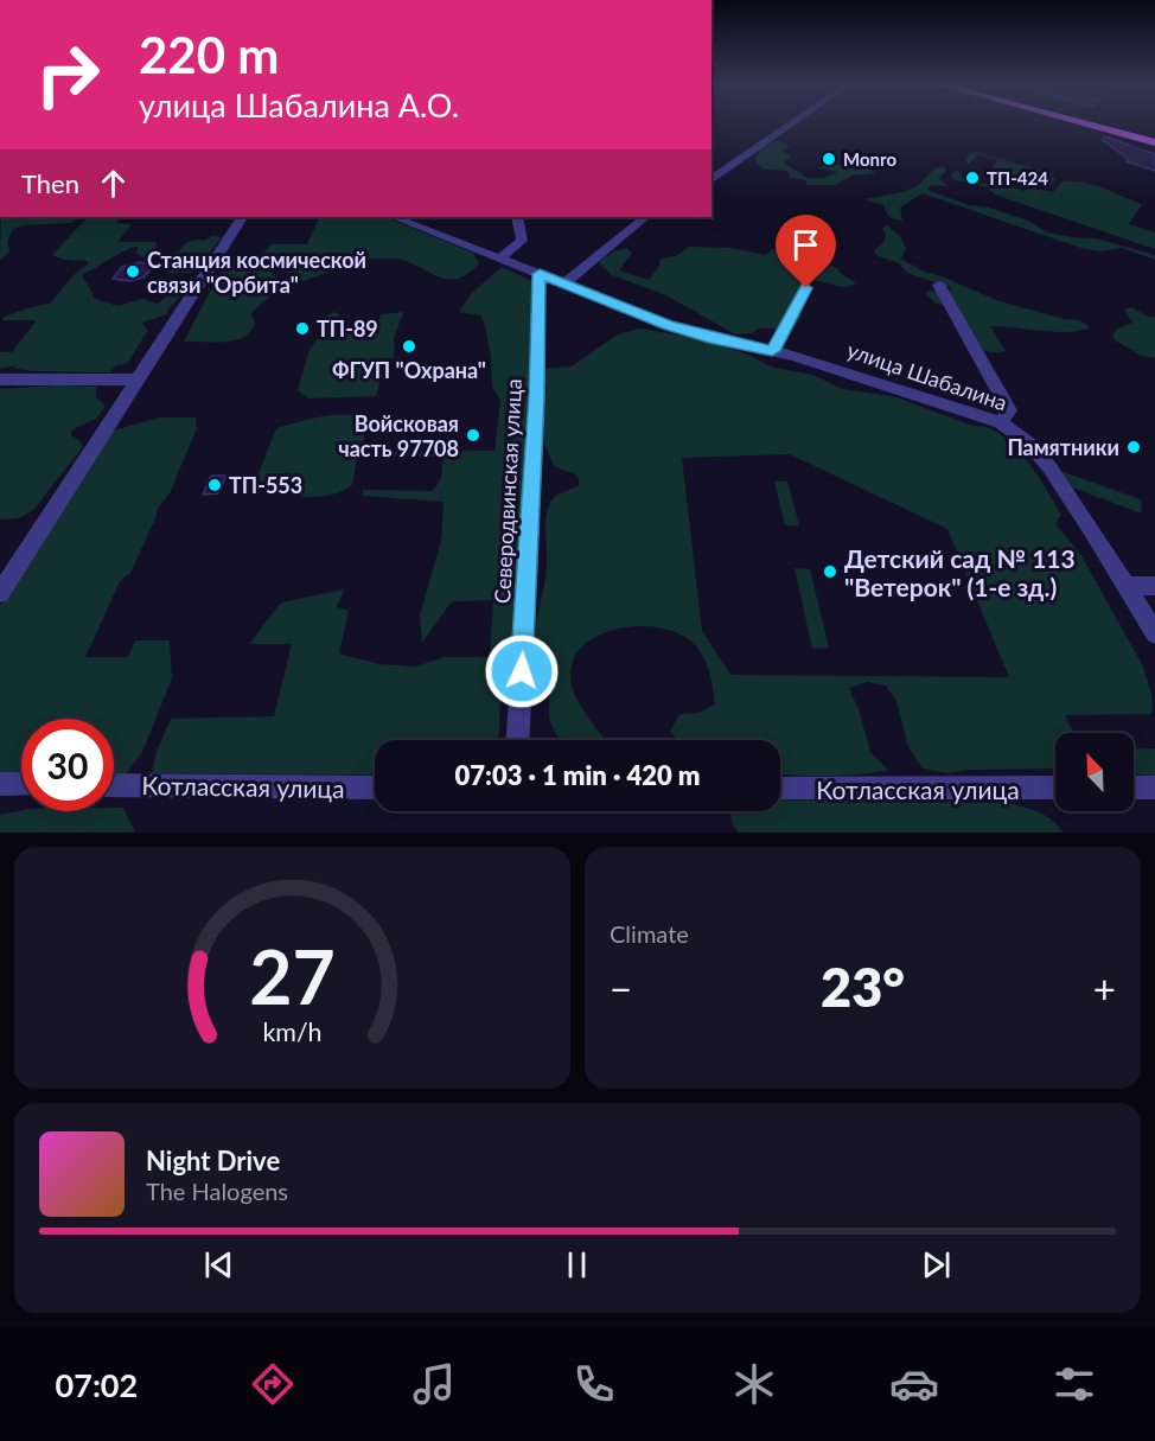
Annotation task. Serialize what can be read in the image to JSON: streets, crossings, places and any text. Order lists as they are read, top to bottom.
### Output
{
  "streets": {
    "street": ["улица Шабалина", "Северодвинская улица", "Котласская улица"]
  },
  "crossings": [
    ["улица Шабалина", "Северодвинская улица"]
  ],
  "places": [
    "Monro",
    "ТП-424",
    "Станция космической связи \"Орбита\"",
    "ТП-89",
    "ФГУП \"Охрана\"",
    "Войсковая часть 97708",
    "Памятники",
    "ТП-553",
    "Детский сад № 113 \"Ветерок\" (1-е зд.)"
  ],
  "north": "top left",
  "page": {
    "turn": ["220 m", "улица Шабалина А.О."],
    "then": "Then",
    "limit": "30",
    "trip": "07:03 · 1 min · 420 m",
    "tile": "Climate",
    "heat": ["−", "23°", "+"],
    "song": ["Night Drive", "The Halogens"],
    "tabs": "07:02",
    "gauge": ["27", "km/h"]
  }
}
